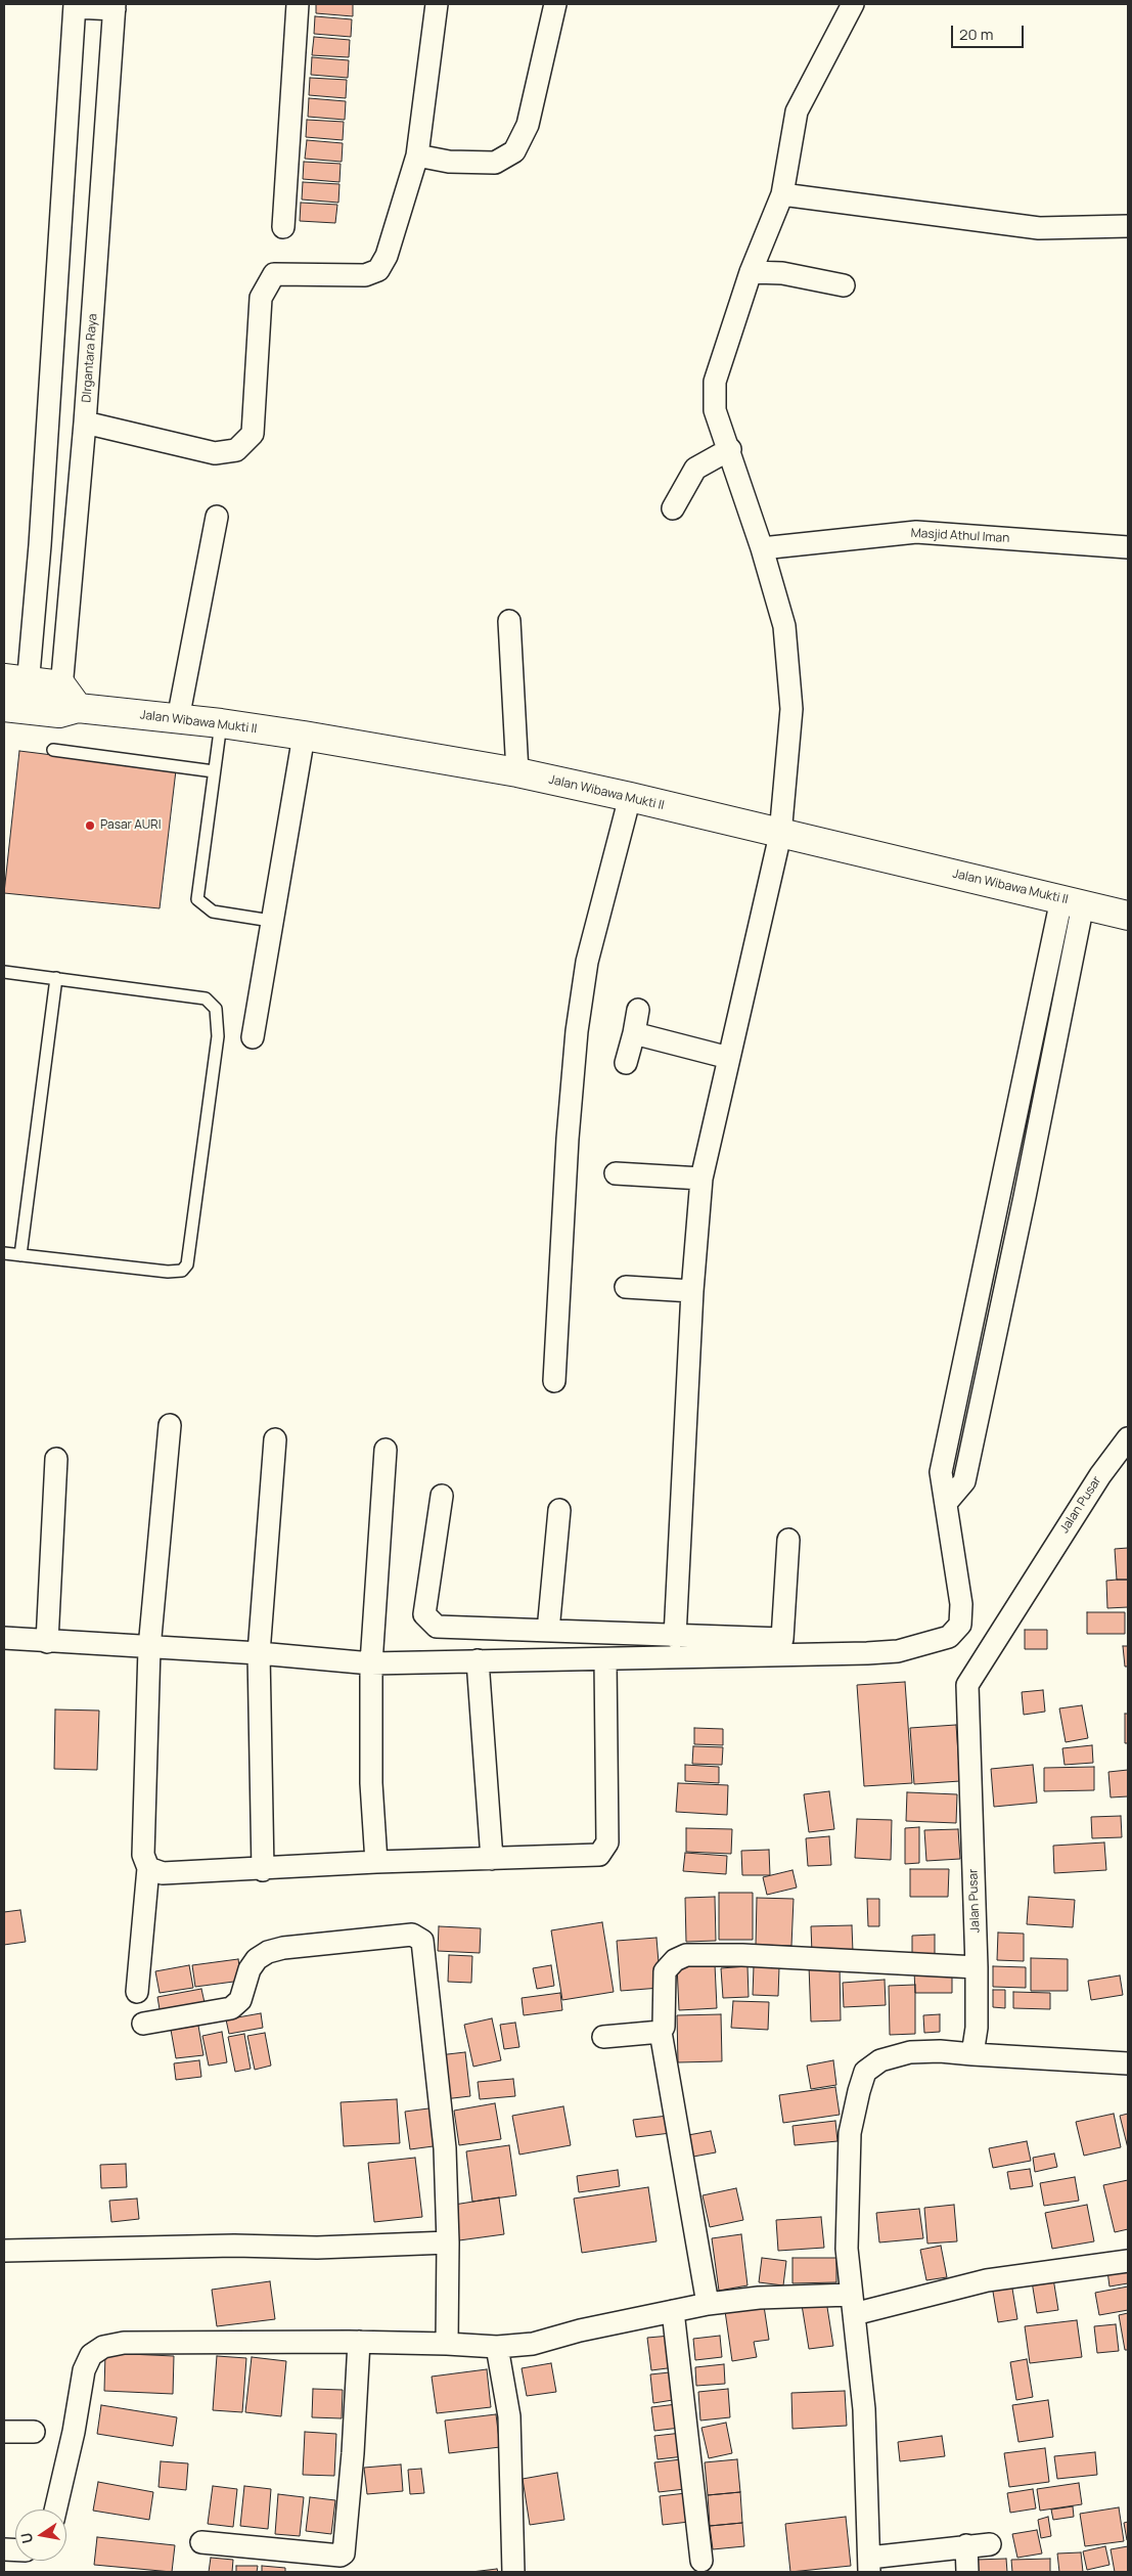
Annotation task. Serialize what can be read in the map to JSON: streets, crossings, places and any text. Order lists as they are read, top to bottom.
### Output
{
  "streets": {
    "main road": ["Jalan Wibawa Mukti II"],
    "street": ["DIrgantara Raya", "Masjid Athul Iman", "Jalan Pusar"]
  },
  "crossings": [
    ["DIrgantara Raya", "Jalan Wibawa Mukti II"]
  ],
  "places": ["Pasar AURI"],
  "scale_bar": "20 m",
  "north": "left"
}
